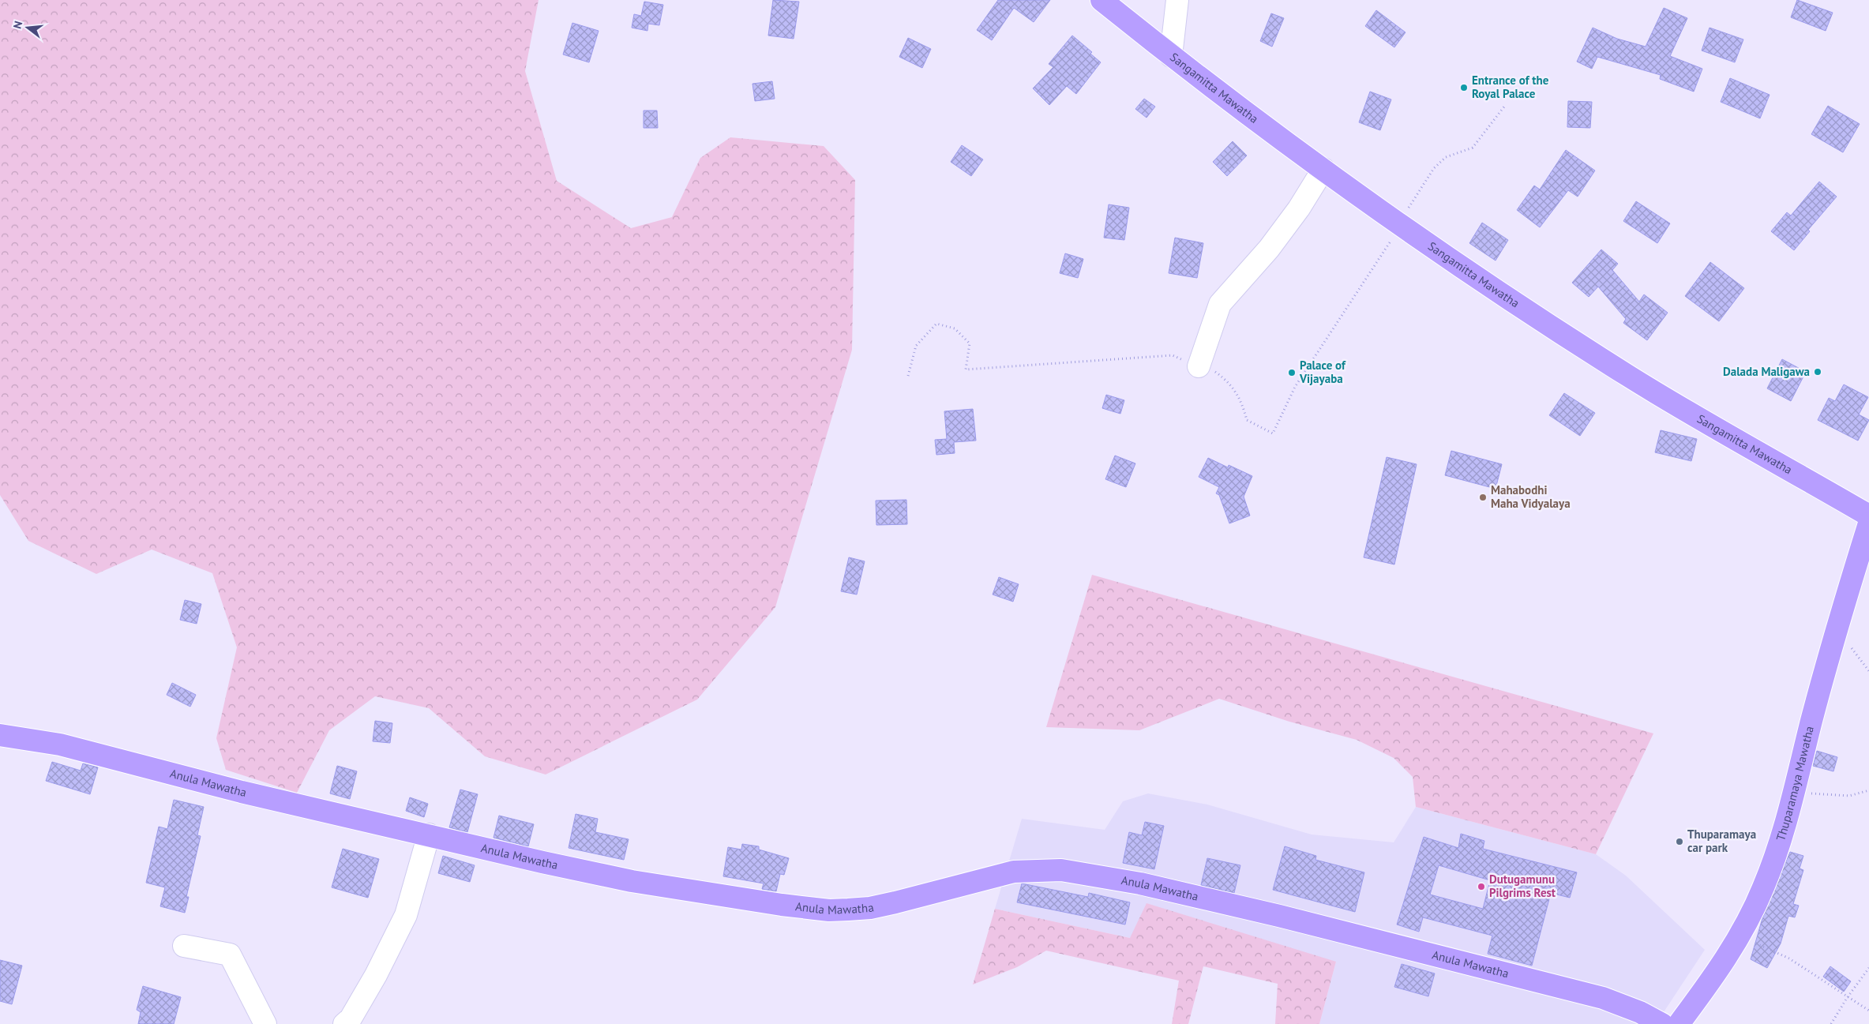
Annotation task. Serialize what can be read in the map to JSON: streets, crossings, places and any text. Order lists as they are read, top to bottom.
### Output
{
  "streets": {
    "main road": ["Sangamitta Mawatha", "Anula Mawatha", "Thuparamaya Mawatha"]
  },
  "places": [
    "Entrance of the Royal Palace",
    "Dalada Maligawa",
    "Palace of Vijayaba",
    "Mahabodhi Maha Vidyalaya",
    "Thuparamaya car park",
    "Dutugamunu Pilgrims Rest"
  ],
  "north": "left"
}
